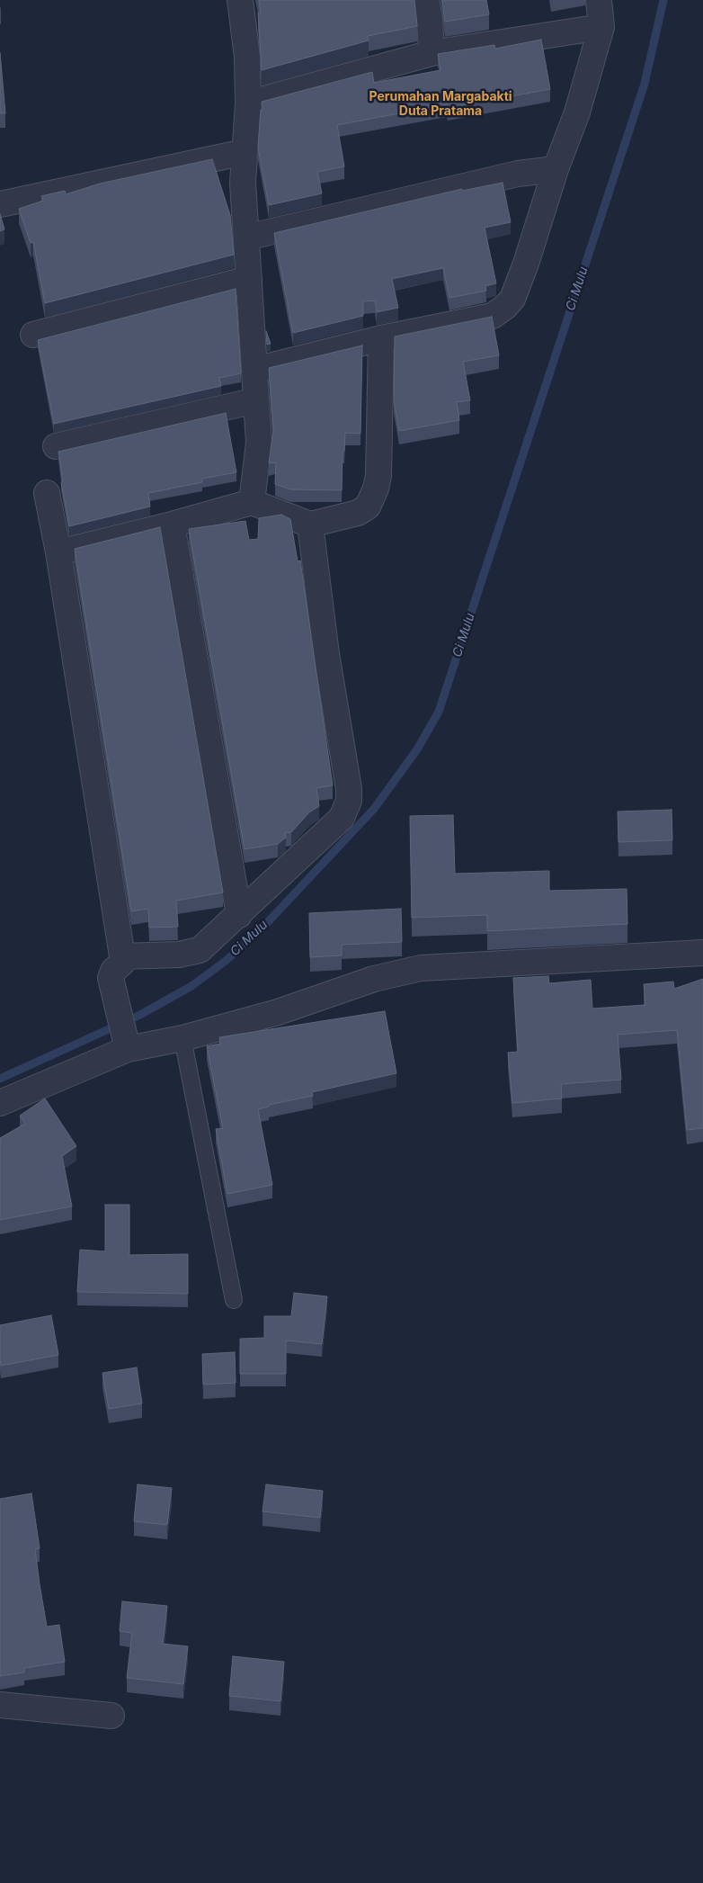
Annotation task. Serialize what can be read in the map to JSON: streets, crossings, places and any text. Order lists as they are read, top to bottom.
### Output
{
  "districts": ["Perumahan Margabakti Duta Pratama"],
  "water": ["Ci Mulu"]
}
